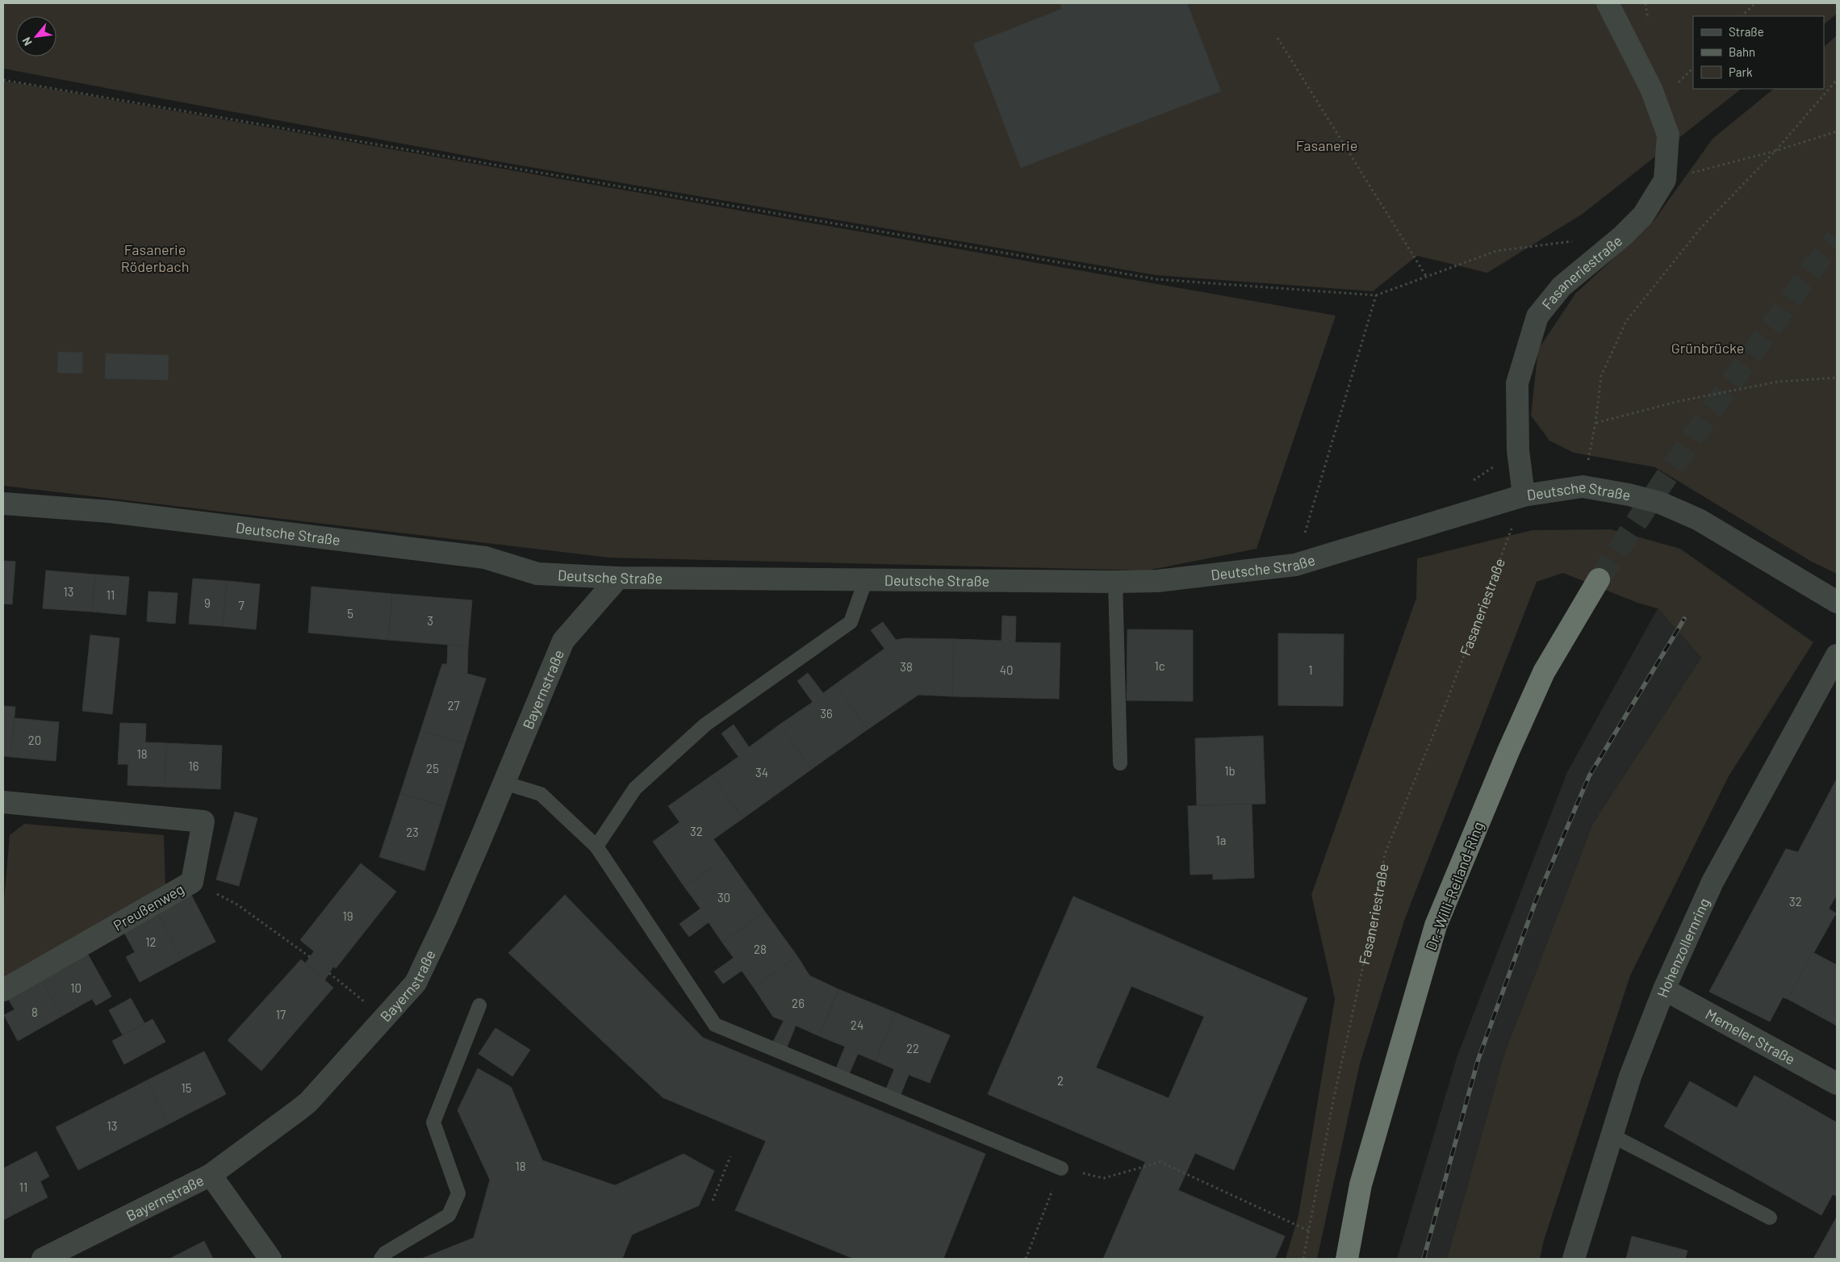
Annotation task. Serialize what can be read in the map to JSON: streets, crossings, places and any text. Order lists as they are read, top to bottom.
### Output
{
  "streets": {
    "highway": ["Dr.-Willi-Reiland-Ring"],
    "street": [
      "Fasaneriestraße",
      "Deutsche Straße",
      "Bayernstraße",
      "Preußenweg",
      "Hohenzollernring",
      "Memeler Straße"
    ]
  },
  "crossings": [
    ["Fasaneriestraße", "Deutsche Straße"],
    ["Deutsche Straße", "Bayernstraße"],
    ["Hohenzollernring", "Memeler Straße"]
  ],
  "parks": ["Fasanerie", "Fasanerie Röderbach", "Grünbrücke"],
  "house_numbers": [
    "13",
    "11",
    "9",
    "7",
    "5",
    "3",
    "1c",
    "38",
    "40",
    "1",
    "27",
    "36",
    "20",
    "18",
    "16",
    "25",
    "1b",
    "34",
    "32",
    "23",
    "1a",
    "30",
    "32",
    "19",
    "12",
    "28",
    "10",
    "26",
    "8",
    "17",
    "24",
    "22",
    "2",
    "15",
    "13",
    "18",
    "11"
  ],
  "legend": ["Straße", "Bahn", "Park"],
  "north": "bottom left"
}
